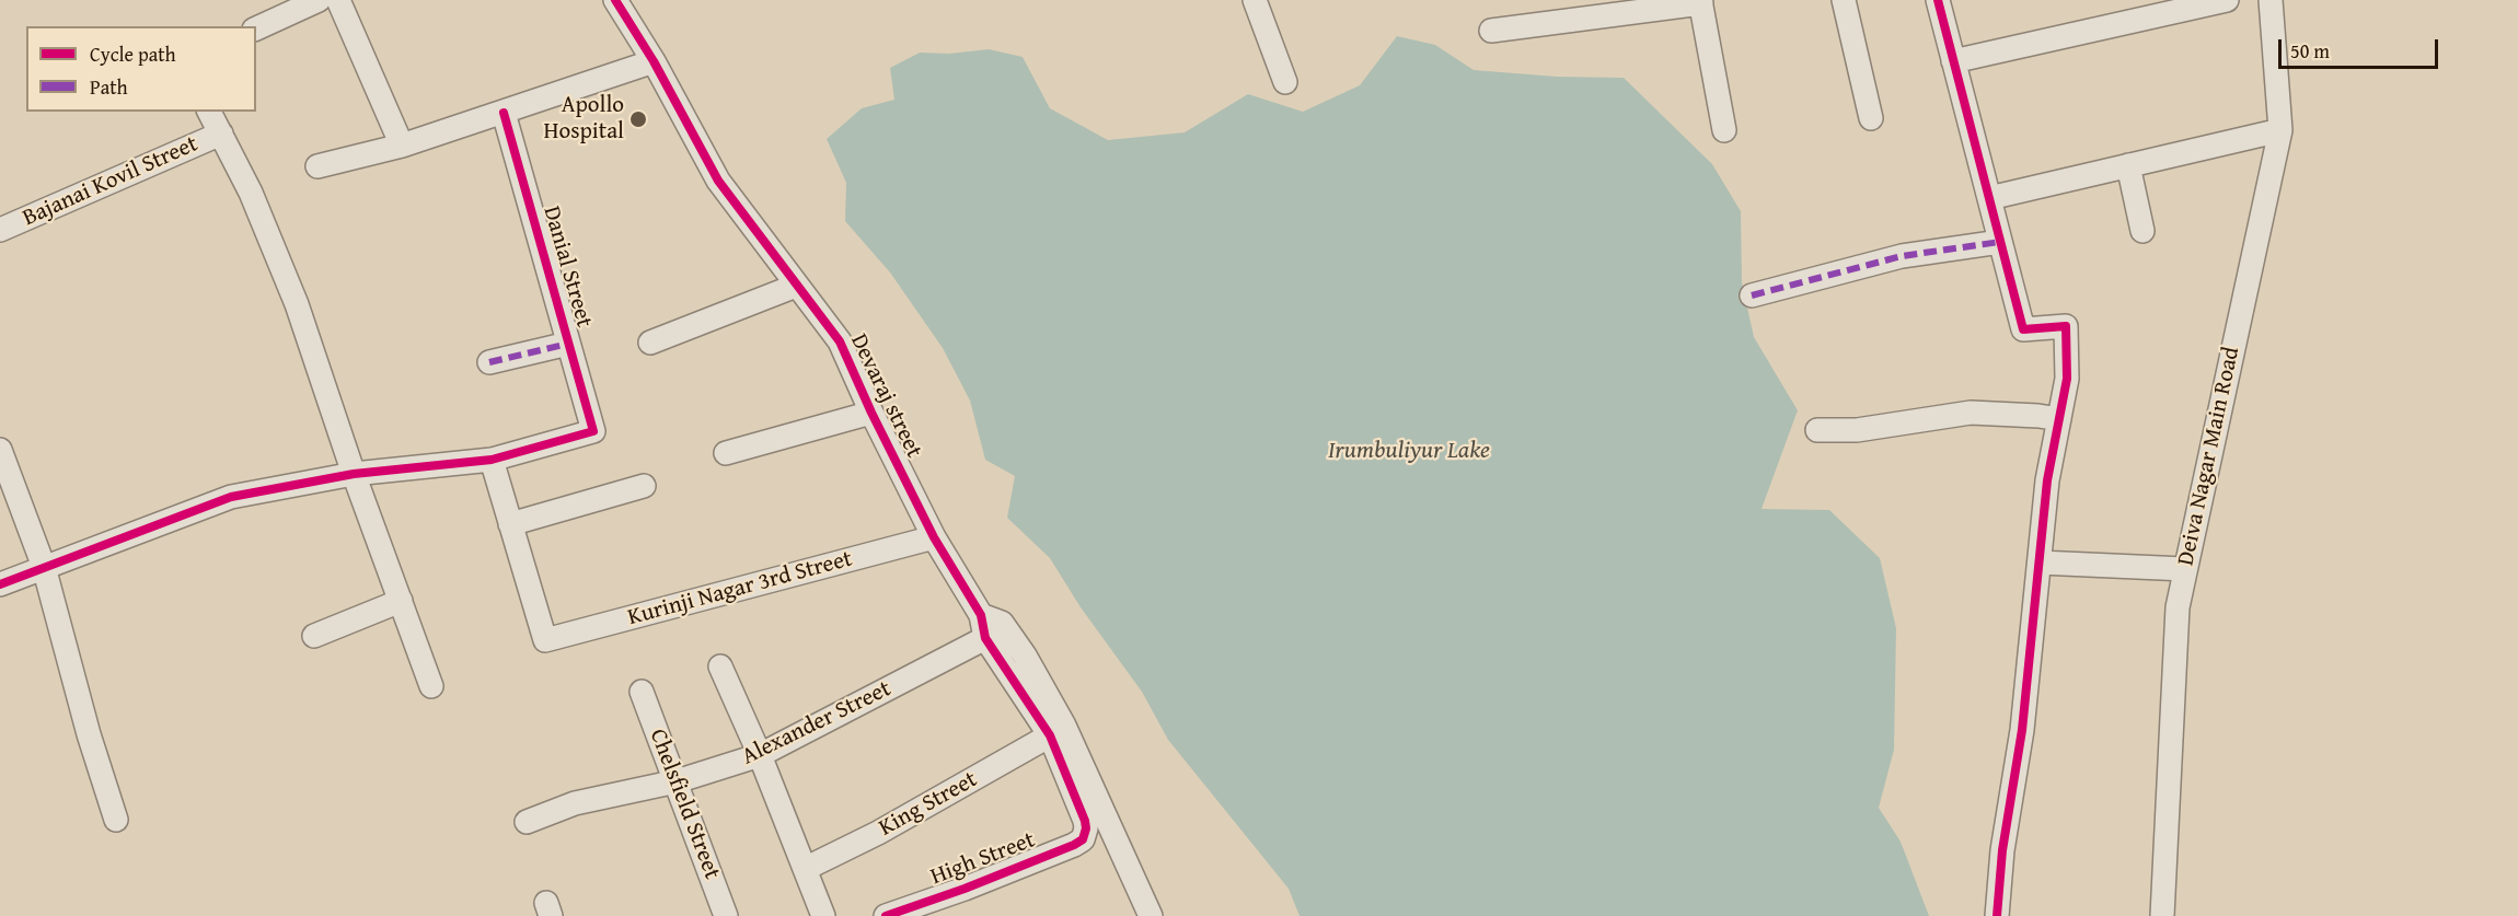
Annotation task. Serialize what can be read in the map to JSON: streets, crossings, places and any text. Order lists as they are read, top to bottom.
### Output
{
  "streets": {
    "street": [
      "Bajanai Kovil Street",
      "Danial Street",
      "Devaraj street",
      "Deiva Nagar Main Road",
      "Kurinji Nagar 3rd Street",
      "Alexander Street",
      "Chelsfield Street",
      "King Street",
      "High Street"
    ]
  },
  "crossings": [
    ["Devaraj street", "Kurinji Nagar 3rd Street"],
    ["Devaraj street", "Alexander Street"],
    ["Devaraj street", "King Street"],
    ["Devaraj street", "High Street"],
    ["Alexander Street", "Chelsfield Street"]
  ],
  "water": ["Irumbuliyur Lake"],
  "places": ["Apollo Hospital"],
  "legend": ["Cycle path", "Path"],
  "scale_bar": "50 m"
}
